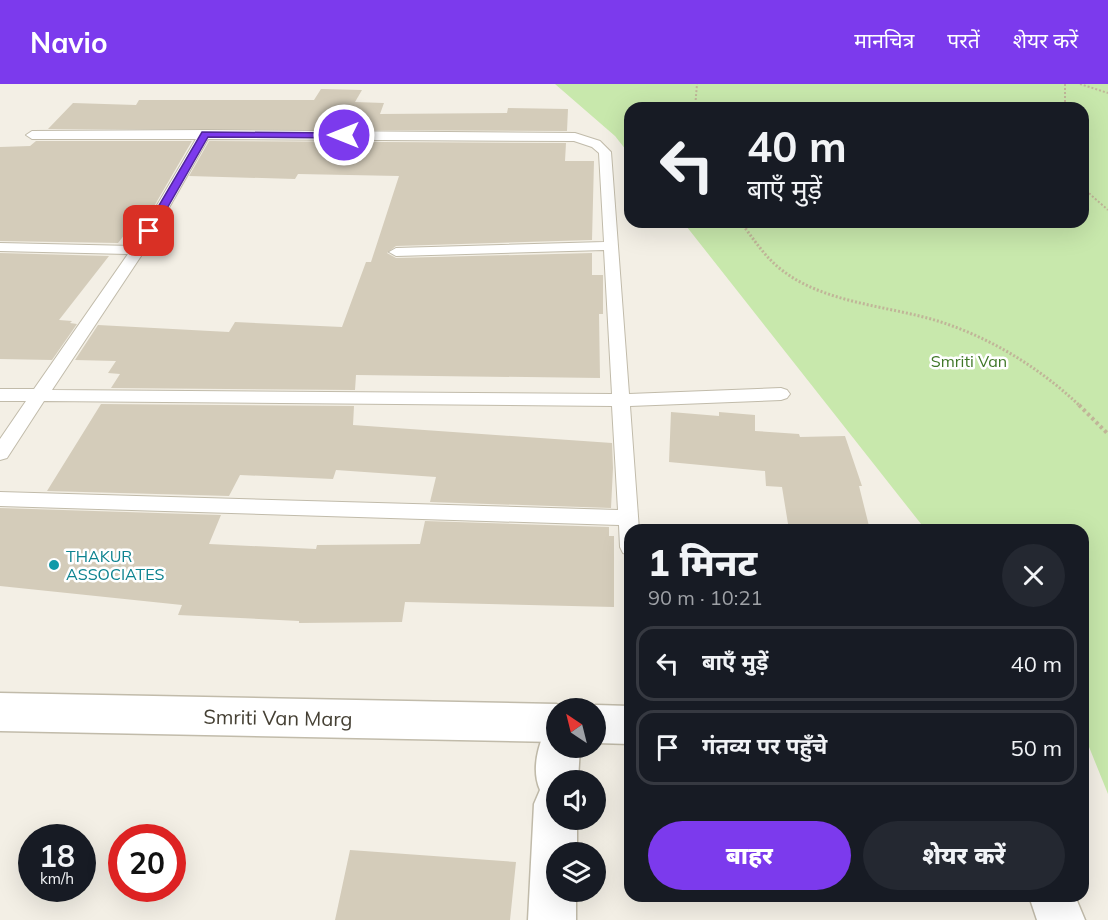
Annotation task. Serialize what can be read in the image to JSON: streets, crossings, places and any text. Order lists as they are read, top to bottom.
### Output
{
  "streets": {
    "street": ["Smriti Van Marg"]
  },
  "parks": ["Smriti Van"],
  "places": ["THAKUR ASSOCIATES"],
  "north": "top left",
  "page": {
    "header": "Navio",
    "nav": ["मानचित्र", "परतें", "शेयर करें"],
    "turn": ["40 m", "बाएँ मुड़ें"],
    "heading": ["1 मिनट", "90 m · 10:21"],
    "list": [
      {
        "name": "बाएँ मुड़ें",
        "value": "40 m"
      },
      {
        "name": "गंतव्य पर पहुँचे",
        "value": "50 m"
      }
    ],
    "buttons": ["बाहर", "शेयर करें"],
    "speed": "18 km/h",
    "limit": "20"
  }
}
